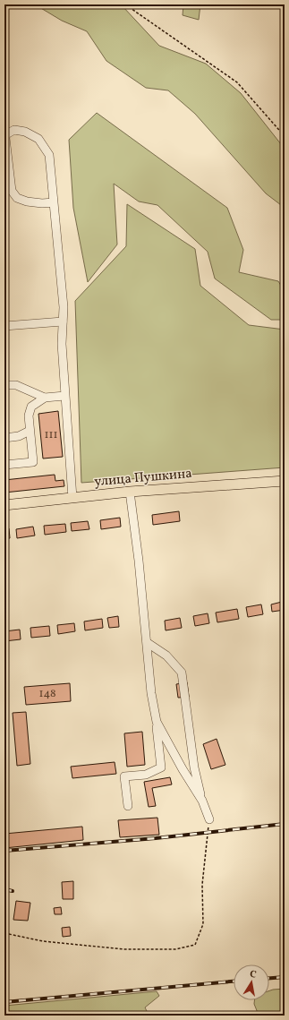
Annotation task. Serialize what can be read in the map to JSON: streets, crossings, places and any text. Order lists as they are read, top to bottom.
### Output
{
  "streets": {
    "main road": ["улица Пушкина"]
  },
  "house_numbers": ["111", "148"],
  "north": "top"
}
